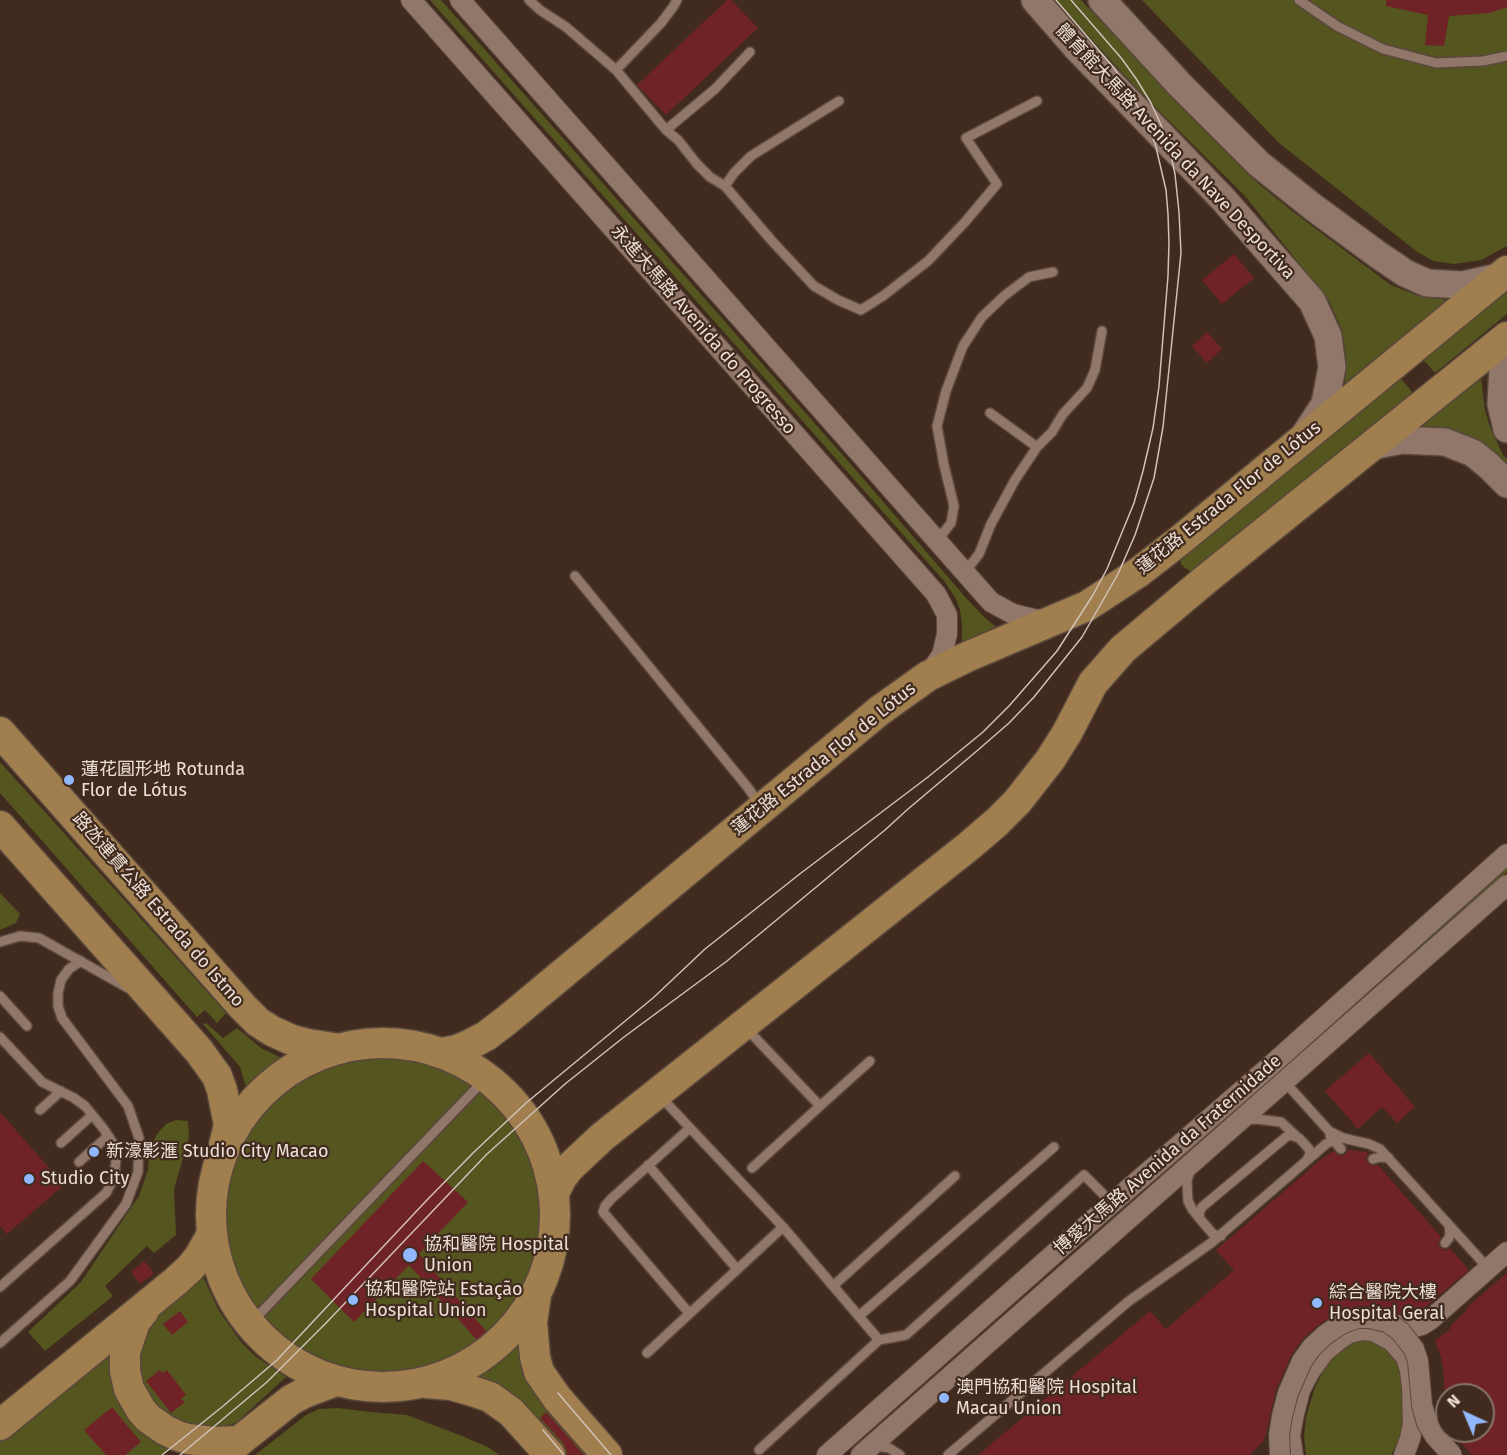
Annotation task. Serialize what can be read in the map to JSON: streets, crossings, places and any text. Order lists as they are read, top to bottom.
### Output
{
  "streets": {
    "main road": ["體育館大馬路 Avenida da Nave Desportiva", "蓮花路 Estrada Flor de Lótus", "路氹連貫公路 Estrada do Istmo"],
    "street": ["永進大馬路 Avenida do Progresso", "博愛大馬路 Avenida da Fraternidade"]
  },
  "crossings": [
    ["體育館大馬路 Avenida da Nave Desportiva", "蓮花路 Estrada Flor de Lótus"],
    ["永進大馬路 Avenida do Progresso", "蓮花路 Estrada Flor de Lótus"]
  ],
  "places": [
    "蓮花圓形地 Rotunda Flor de Lótus",
    "新濠影滙 Studio City Macao",
    "Studio City",
    "協和醫院 Hospital Union",
    "協和醫院站 Estação Hospital Union",
    "綜合醫院大樓 Hospital Geral",
    "澳門協和醫院 Hospital Macau Union"
  ],
  "north": "top left"
}
